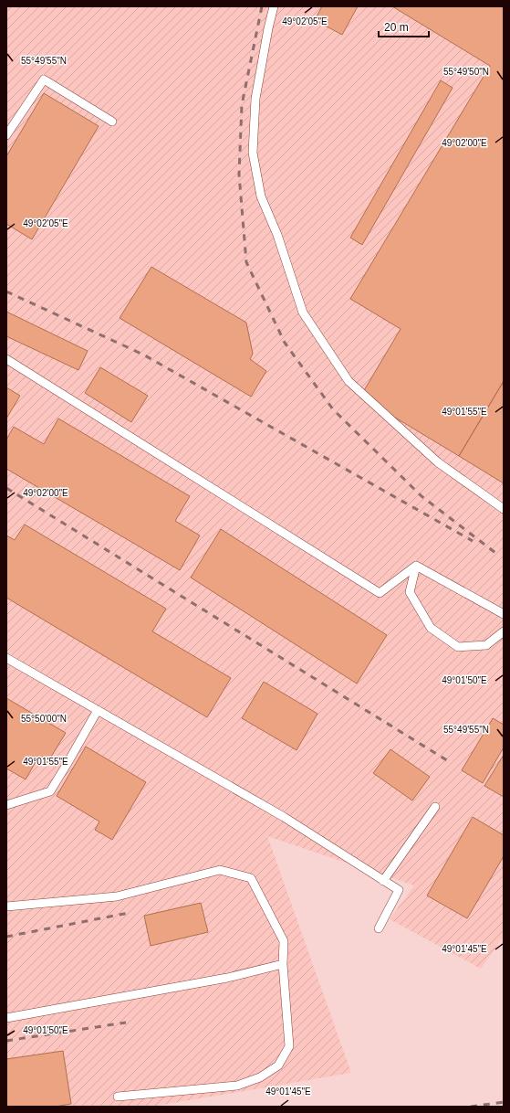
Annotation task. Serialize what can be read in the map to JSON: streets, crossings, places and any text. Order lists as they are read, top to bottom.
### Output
{
  "scale_bar": "20 m",
  "coordinates": [
    "49°02'05\"E",
    "55°49'55\"N",
    "55°49'50\"N",
    "49°02'00\"E",
    "49°01'55\"E",
    "49°01'50\"E",
    "55°50'00\"N",
    "49°01'45\"E"
  ]
}
